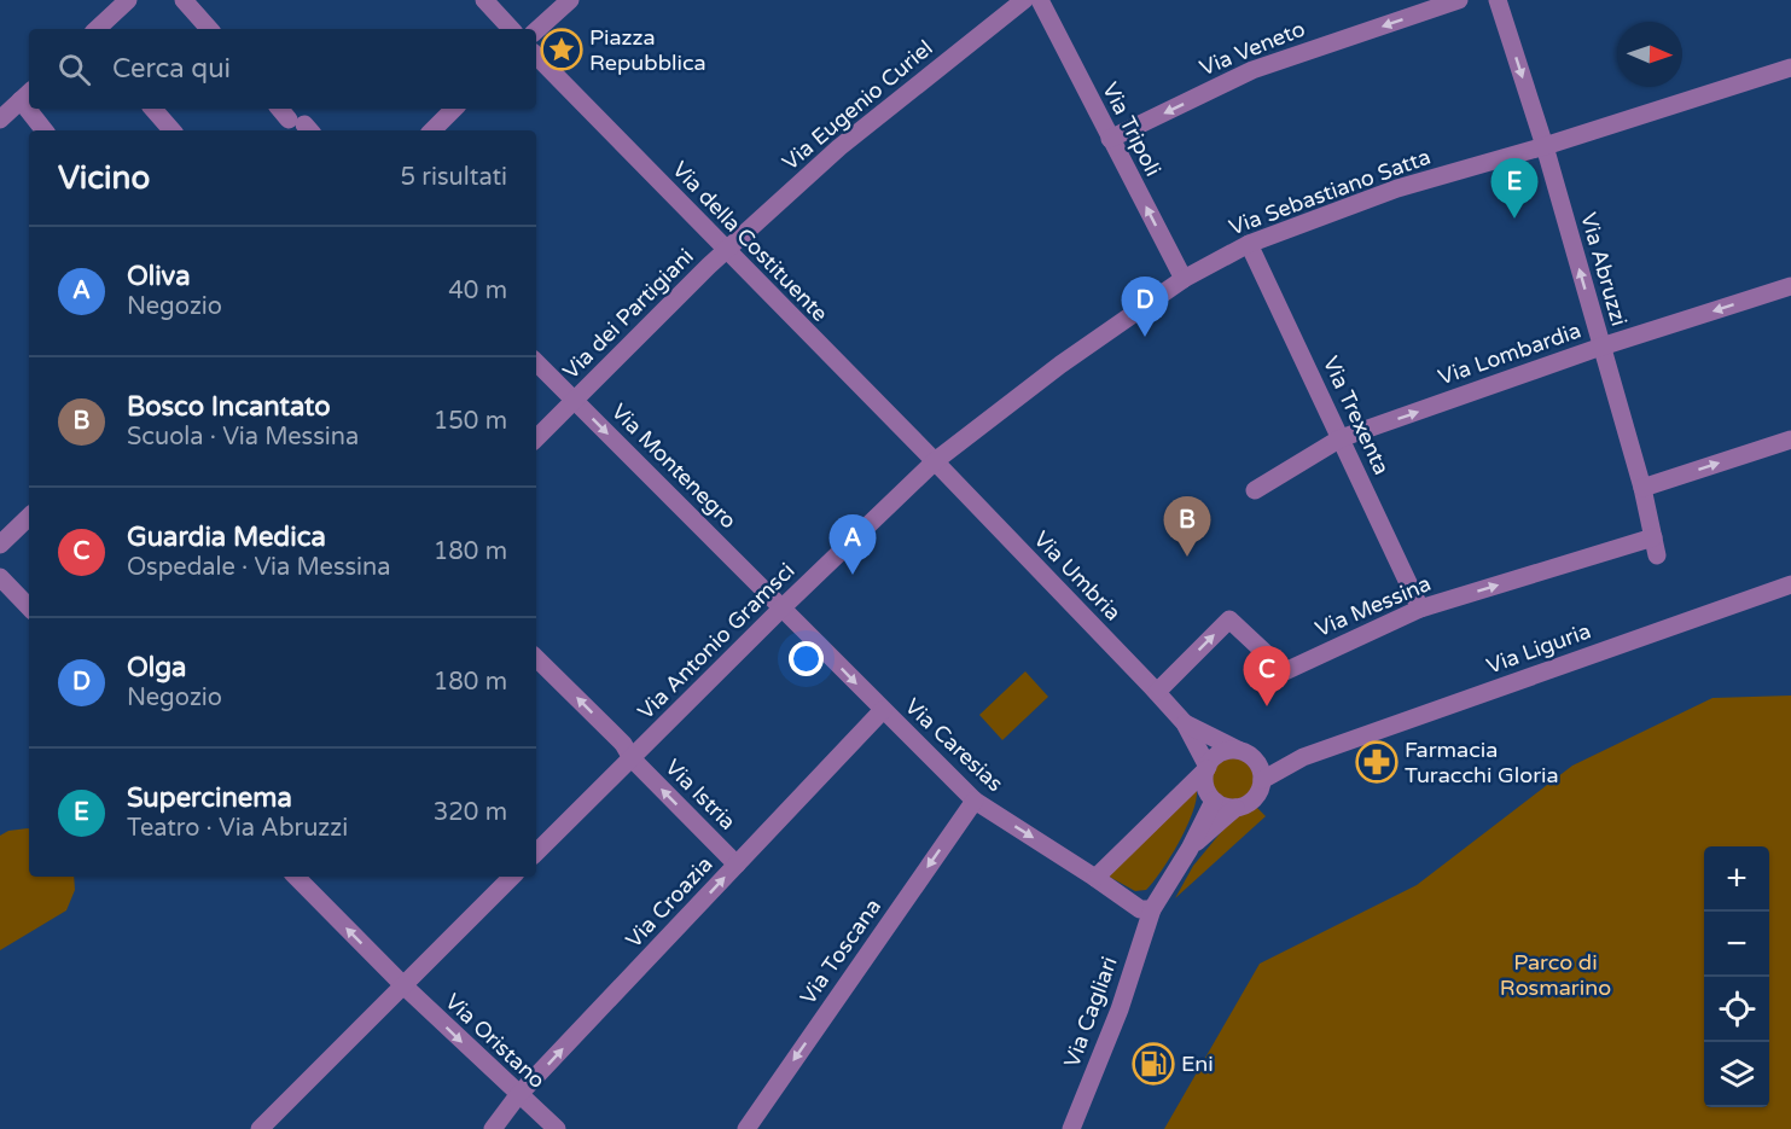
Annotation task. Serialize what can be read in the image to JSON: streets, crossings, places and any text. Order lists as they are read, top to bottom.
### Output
{
  "streets": {
    "street": [
      "Via Veneto",
      "Via Eugenio Curiel",
      "Via Tripoli",
      "Via Sebastiano Satta",
      "Via della Costituente",
      "Via Abruzzi",
      "Via dei Partigiani",
      "Via Lombardia",
      "Via Trexenta",
      "Via Montenegro",
      "Via Umbria",
      "Via Messina",
      "Via Antonio Gramsci",
      "Via Liguria",
      "Via Caresias",
      "Via Istria",
      "Via Croazia",
      "Via Toscana",
      "Via Cagliari",
      "Via Oristano"
    ]
  },
  "crossings": [
    ["Via Veneto", "Via Tripoli"],
    ["Via Eugenio Curiel", "Via della Costituente"],
    ["Via Eugenio Curiel", "Via dei Partigiani"],
    ["Via Tripoli", "Via Sebastiano Satta"],
    ["Via Sebastiano Satta", "Via della Costituente"],
    ["Via Sebastiano Satta", "Via Abruzzi"],
    ["Via Sebastiano Satta", "Via Trexenta"],
    ["Via Sebastiano Satta", "Via Umbria"],
    ["Via Sebastiano Satta", "Via Antonio Gramsci"],
    ["Via della Costituente", "Via dei Partigiani"],
    ["Via della Costituente", "Via Umbria"],
    ["Via della Costituente", "Via Antonio Gramsci"],
    ["Via Abruzzi", "Via Lombardia"],
    ["Via Abruzzi", "Via Messina"],
    ["Via dei Partigiani", "Via Montenegro"],
    ["Via Lombardia", "Via Trexenta"],
    ["Via Trexenta", "Via Messina"],
    ["Via Montenegro", "Via Antonio Gramsci"],
    ["Via Montenegro", "Via Caresias"],
    ["Via Umbria", "Via Messina"],
    ["Via Umbria", "Via Antonio Gramsci"],
    ["Via Antonio Gramsci", "Via Caresias"],
    ["Via Antonio Gramsci", "Via Istria"],
    ["Via Caresias", "Via Croazia"],
    ["Via Caresias", "Via Toscana"],
    ["Via Caresias", "Via Cagliari"],
    ["Via Istria", "Via Croazia"],
    ["Via Croazia", "Via Oristano"]
  ],
  "one_way": [
    "Via Veneto",
    "Via Tripoli",
    "Via Montenegro",
    "Via Messina",
    "Via Caresias",
    "Via Istria",
    "Via Toscana"
  ],
  "parks": ["Parco di Rosmarino"],
  "places": {
    "place": ["Piazza Repubblica"],
    "pharmacy": ["Farmacia Turacchi Gloria"],
    "fuel station": ["Eni"]
  },
  "north": "right",
  "page": {
    "search": "Cerca qui",
    "heading": ["Vicino", "5 risultati"],
    "pins": [
      "E",
      "D",
      "B",
      "A",
      "C"
    ],
    "list": [
      {
        "mark": "A",
        "name": "Oliva",
        "note": "Negozio",
        "value": "40 m"
      },
      {
        "mark": "B",
        "name": "Bosco Incantato",
        "note": "Scuola · Via Messina",
        "value": "150 m"
      },
      {
        "mark": "C",
        "name": "Guardia Medica",
        "note": "Ospedale · Via Messina",
        "value": "180 m"
      },
      {
        "mark": "D",
        "name": "Olga",
        "note": "Negozio",
        "value": "180 m"
      },
      {
        "mark": "E",
        "name": "Supercinema",
        "note": "Teatro · Via Abruzzi",
        "value": "320 m"
      }
    ],
    "map_buttons": ["+", "−"]
  }
}
